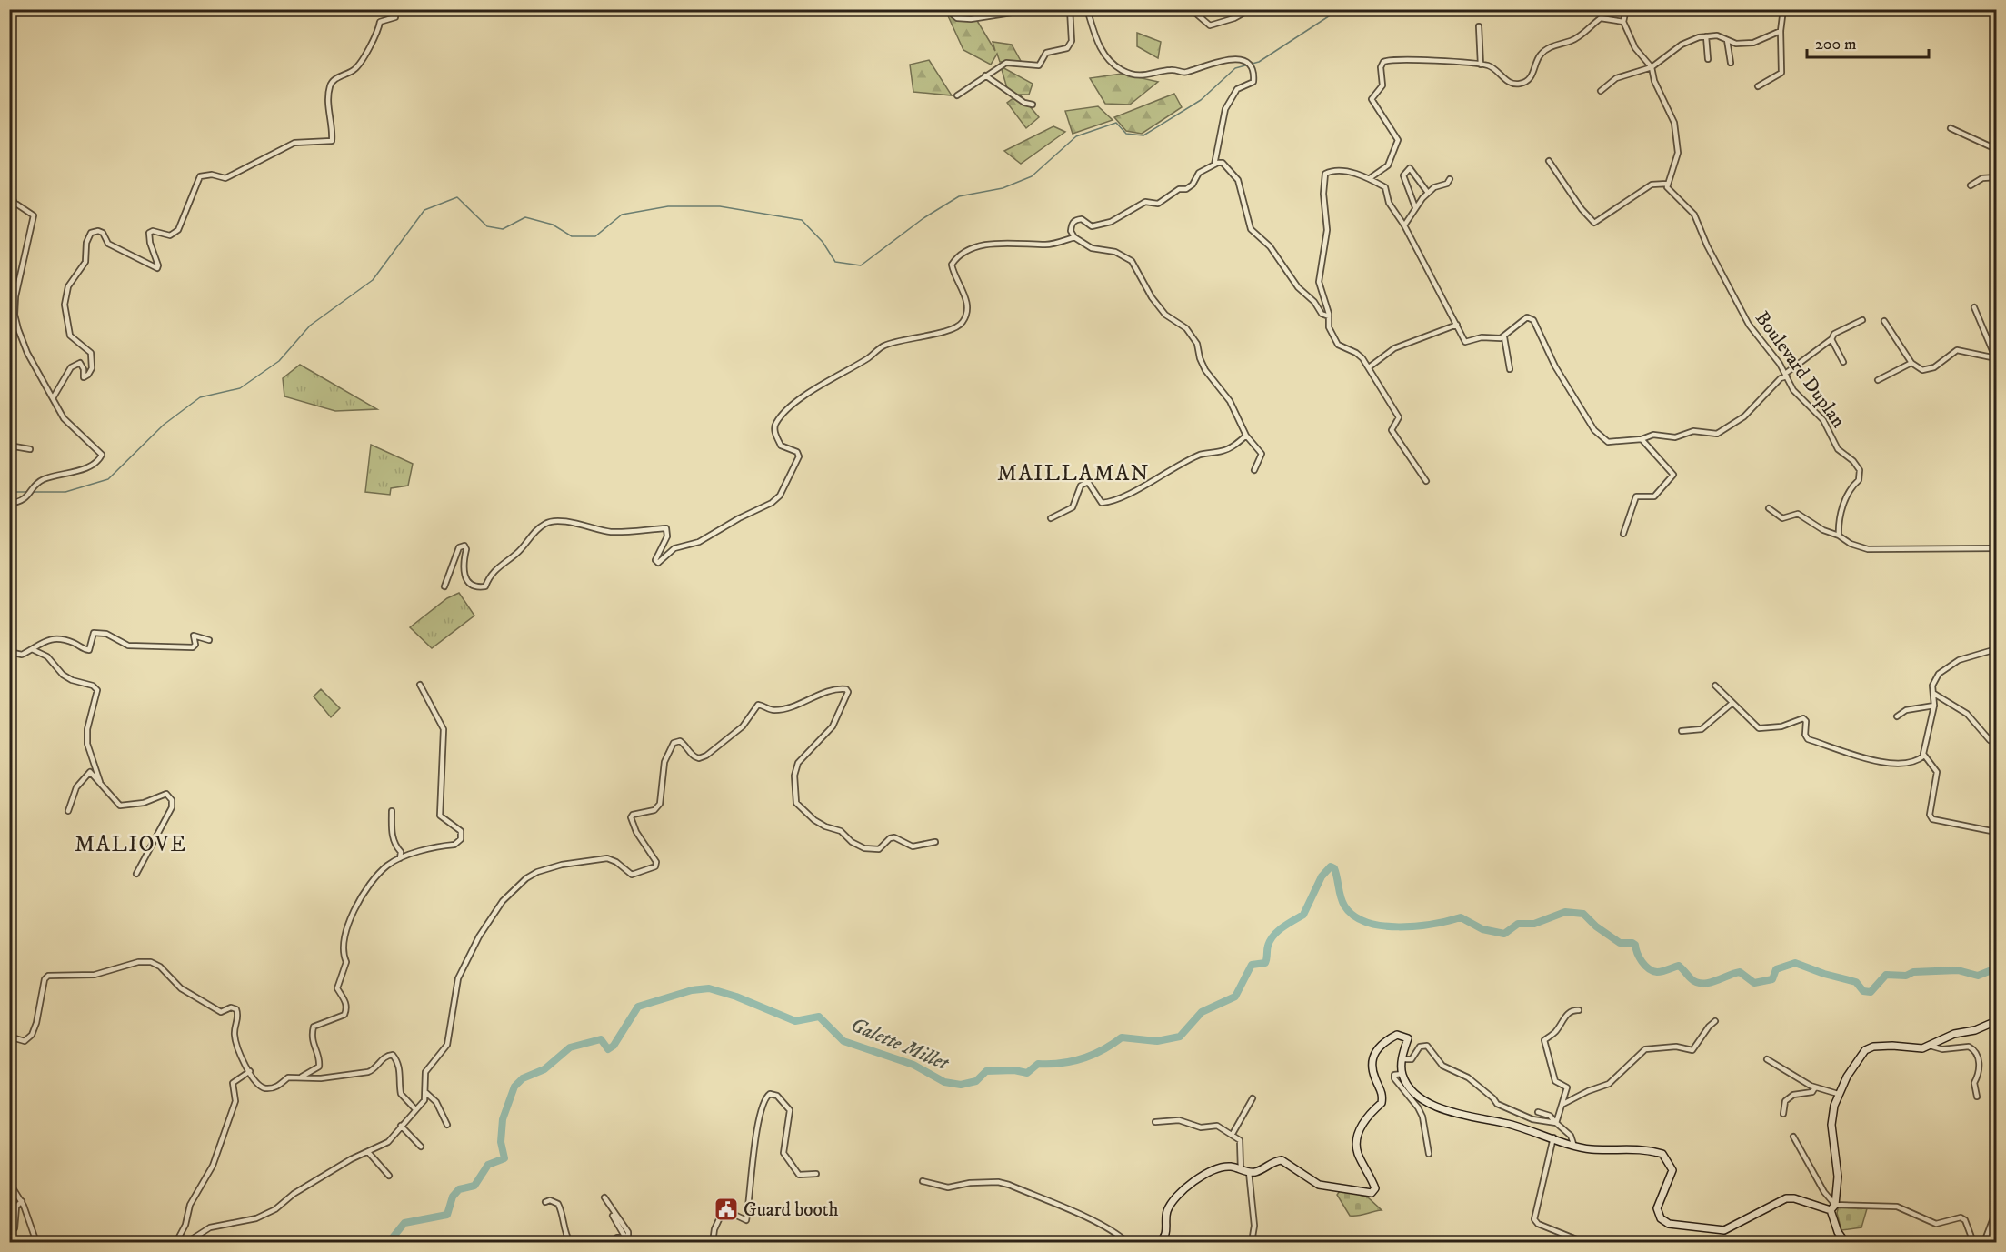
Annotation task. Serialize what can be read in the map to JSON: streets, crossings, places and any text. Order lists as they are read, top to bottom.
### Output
{
  "streets": {
    "street": ["Boulevard Duplan"]
  },
  "districts": ["MAILLAMAN", "MALIOVE"],
  "water": ["Galette Millet"],
  "places": {
    "public building": ["Guard booth"]
  },
  "scale_bar": "200 m"
}
